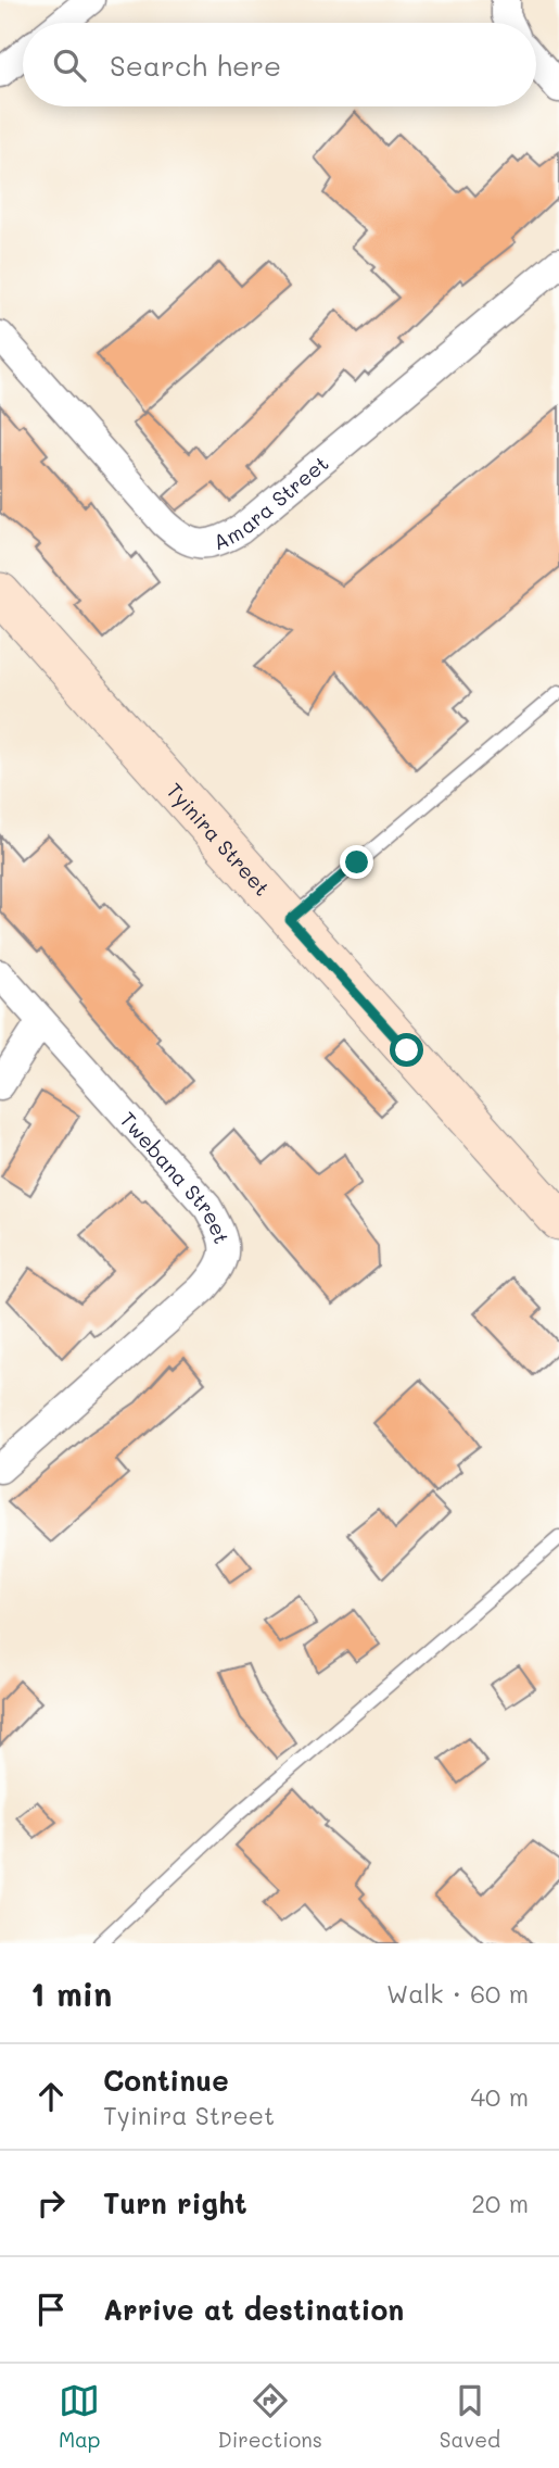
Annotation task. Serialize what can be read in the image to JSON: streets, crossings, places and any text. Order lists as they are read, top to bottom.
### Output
{
  "streets": {
    "street": ["Amara Street", "Tyinira Street", "Twebana Street"]
  },
  "page": {
    "search": "Search here",
    "heading": ["1 min", "Walk · 60 m"],
    "list": [
      ["Continue", "Tyinira Street", "40 m"],
      ["Turn right", "20 m"],
      "Arrive at destination"
    ],
    "nav": ["Map", "Directions", "Saved"]
  }
}
